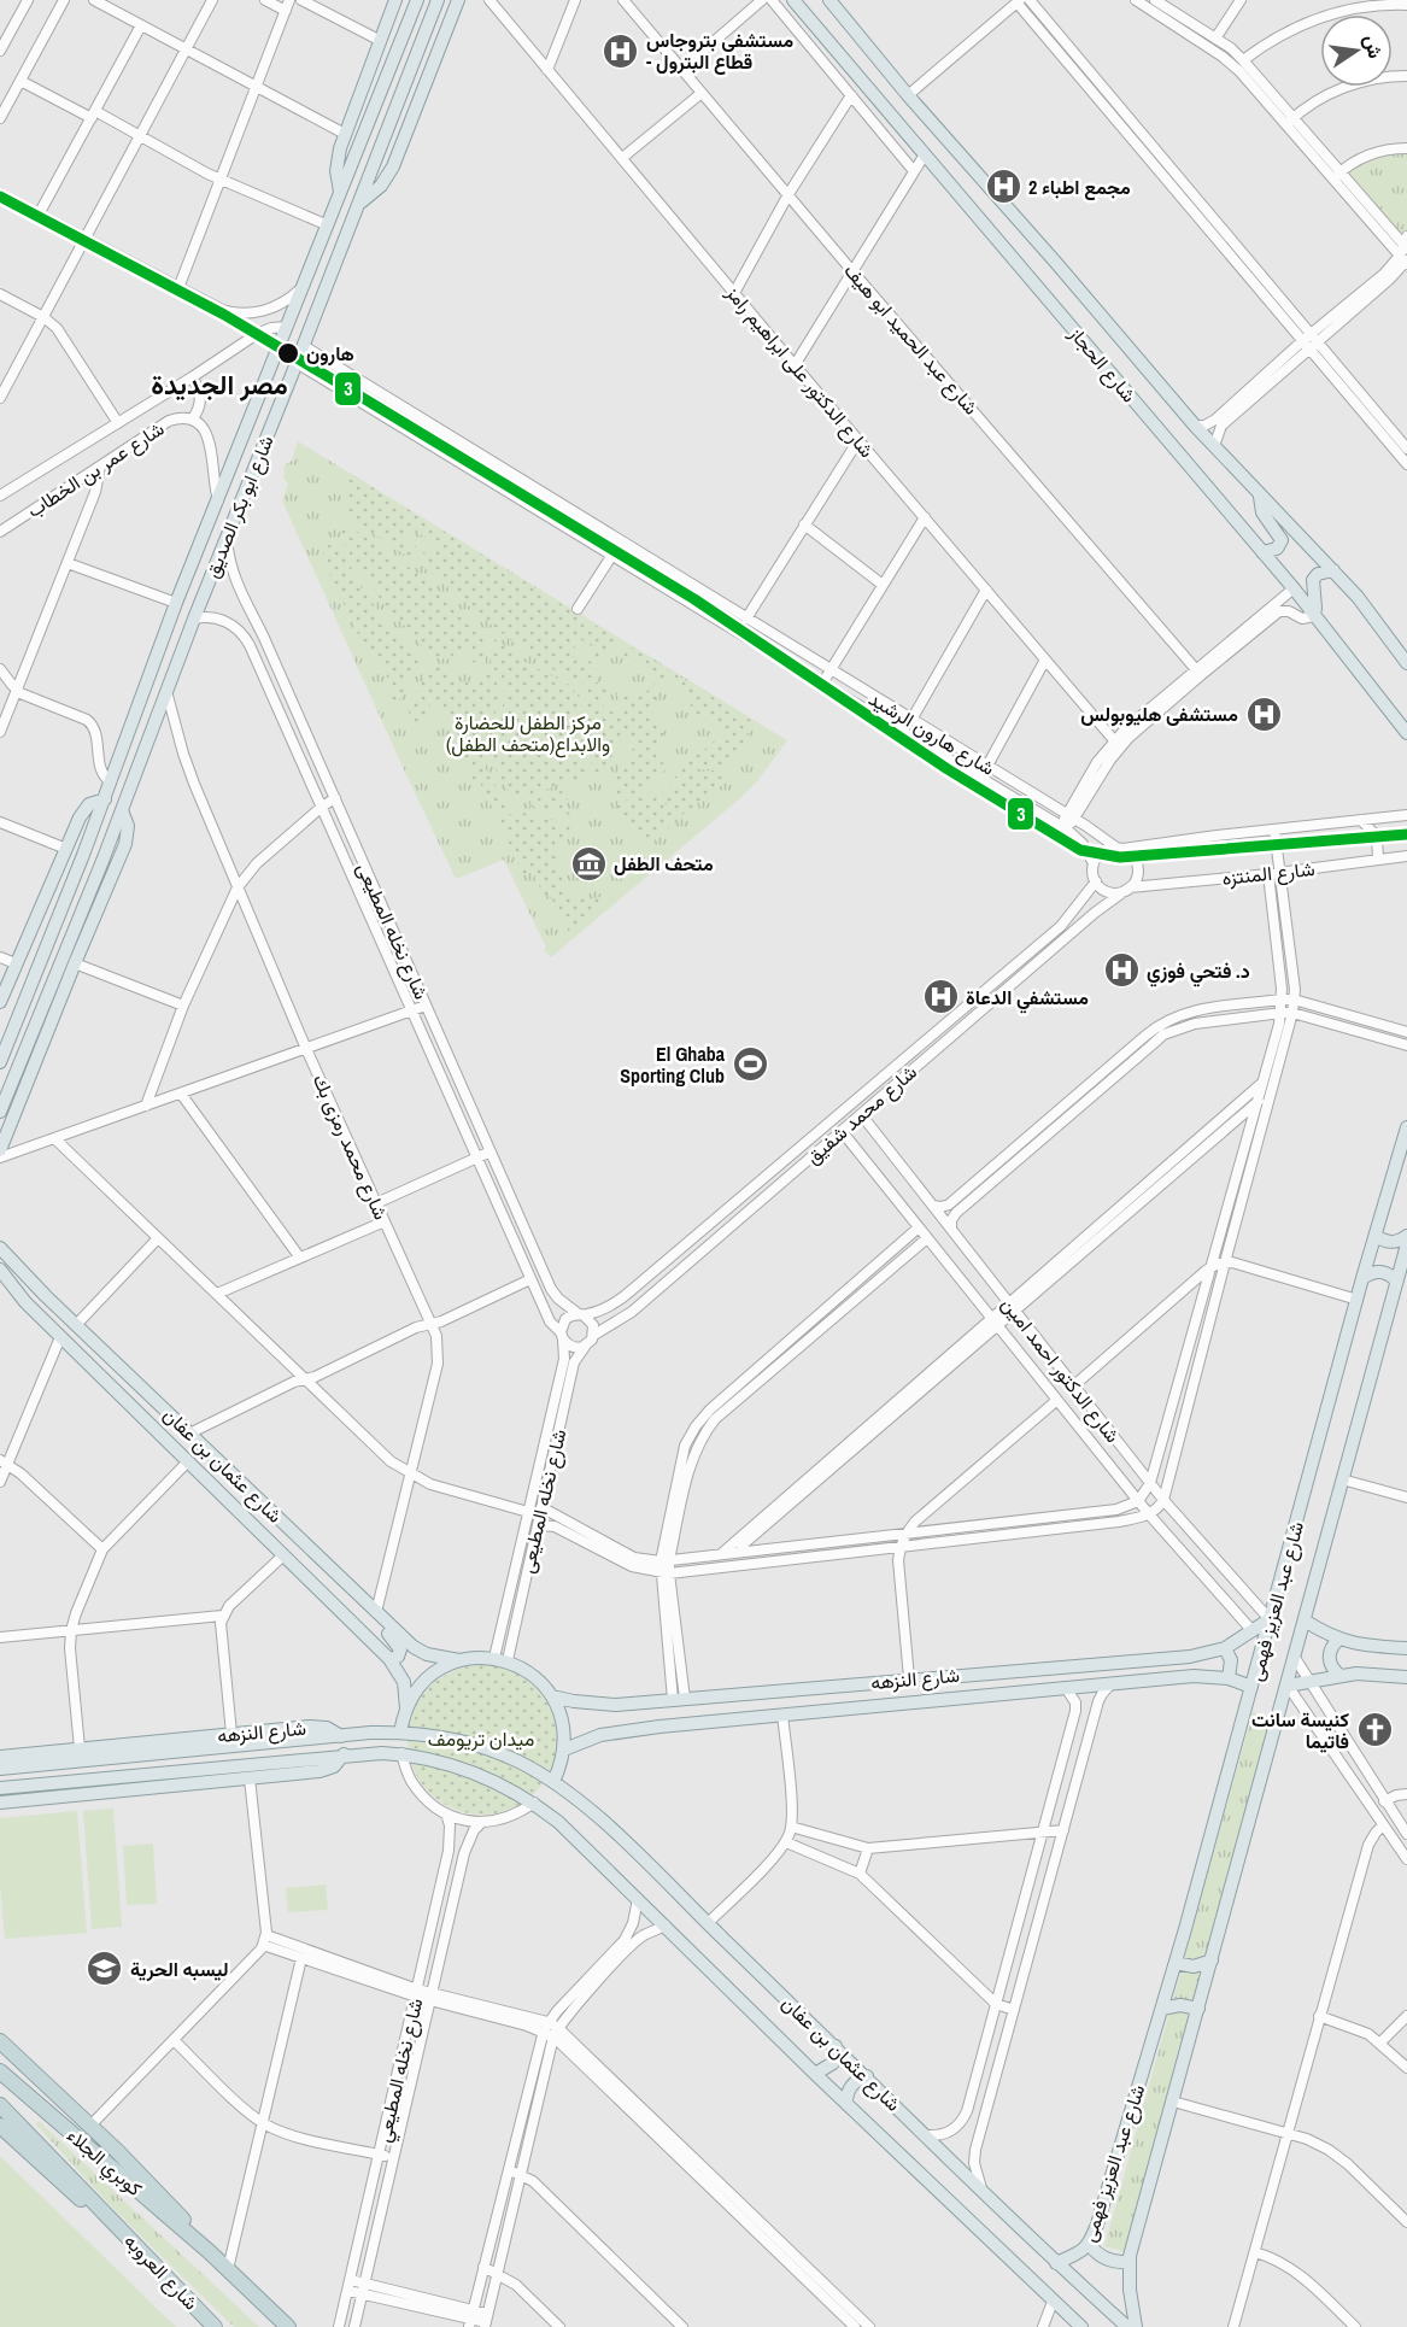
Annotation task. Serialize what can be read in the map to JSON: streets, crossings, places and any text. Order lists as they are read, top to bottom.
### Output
{
  "streets": {
    "highway": ["كوبري الجلاء", "شارع العروبه"],
    "main road": [
      "شارع الحجاز",
      "شارع ابو بكر الصديق",
      "شارع عثمان بن عفان",
      "شارع عبد العزيز فهمى",
      "شارع النزهه"
    ],
    "street": [
      "شارع عبد الحميد ابو هيف",
      "شارع الدكتور على ابراهيم رامز",
      "شارع عمر بن الخطاب",
      "شارع هارون الرشيد",
      "شارع المنتزه",
      "شارع نخله المطيعى",
      "شارع محمد شفيق",
      "شارع محمد رمزى بك",
      "شارع الدكتور احمد امين",
      "شارع نخله المطيعي"
    ]
  },
  "crossings": [
    ["شارع عمر بن الخطاب", "شارع ابو بكر الصديق"],
    ["شارع ابو بكر الصديق", "شارع هارون الرشيد"],
    ["شارع ابو بكر الصديق", "شارع نخله المطيعى"],
    ["شارع ابو بكر الصديق", "شارع محمد رمزى بك"],
    ["شارع هارون الرشيد", "شارع المنتزه"],
    ["شارع هارون الرشيد", "شارع محمد شفيق"],
    ["شارع المنتزه", "شارع محمد شفيق"],
    ["شارع نخله المطيعى", "شارع محمد شفيق"],
    ["شارع محمد شفيق", "شارع الدكتور احمد امين"],
    ["شارع محمد رمزى بك", "شارع عثمان بن عفان"],
    ["شارع الدكتور احمد امين", "شارع عبد العزيز فهمى"],
    ["شارع الدكتور احمد امين", "شارع النزهه"],
    ["شارع عثمان بن عفان", "شارع عبد العزيز فهمى"],
    ["شارع عثمان بن عفان", "شارع النزهه"],
    ["شارع عبد العزيز فهمى", "شارع النزهه"],
    ["كوبري الجلاء", "شارع العروبه"]
  ],
  "districts": ["مصر الجديدة"],
  "parks": ["مركز الطفل للحضارة والابداع(متحف الطفل)", "ميدان تريومف"],
  "places": {
    "hospital": [
      "مستشفي بتروجاس - قطاع البترول",
      "مجمع اطباء 2",
      "مستشفى هليوبولس",
      "د. فتحي فوزي",
      "مستشفي الدعاة"
    ],
    "other": ["هارون"],
    "museum": ["متحف الطفل"],
    "sports": ["El Ghaba Sporting Club"],
    "church": ["كنيسة سانت فاتيما"],
    "school or university": ["ليسبه الحرية"]
  },
  "lines": ["transit line 3"],
  "north": "right"
}
